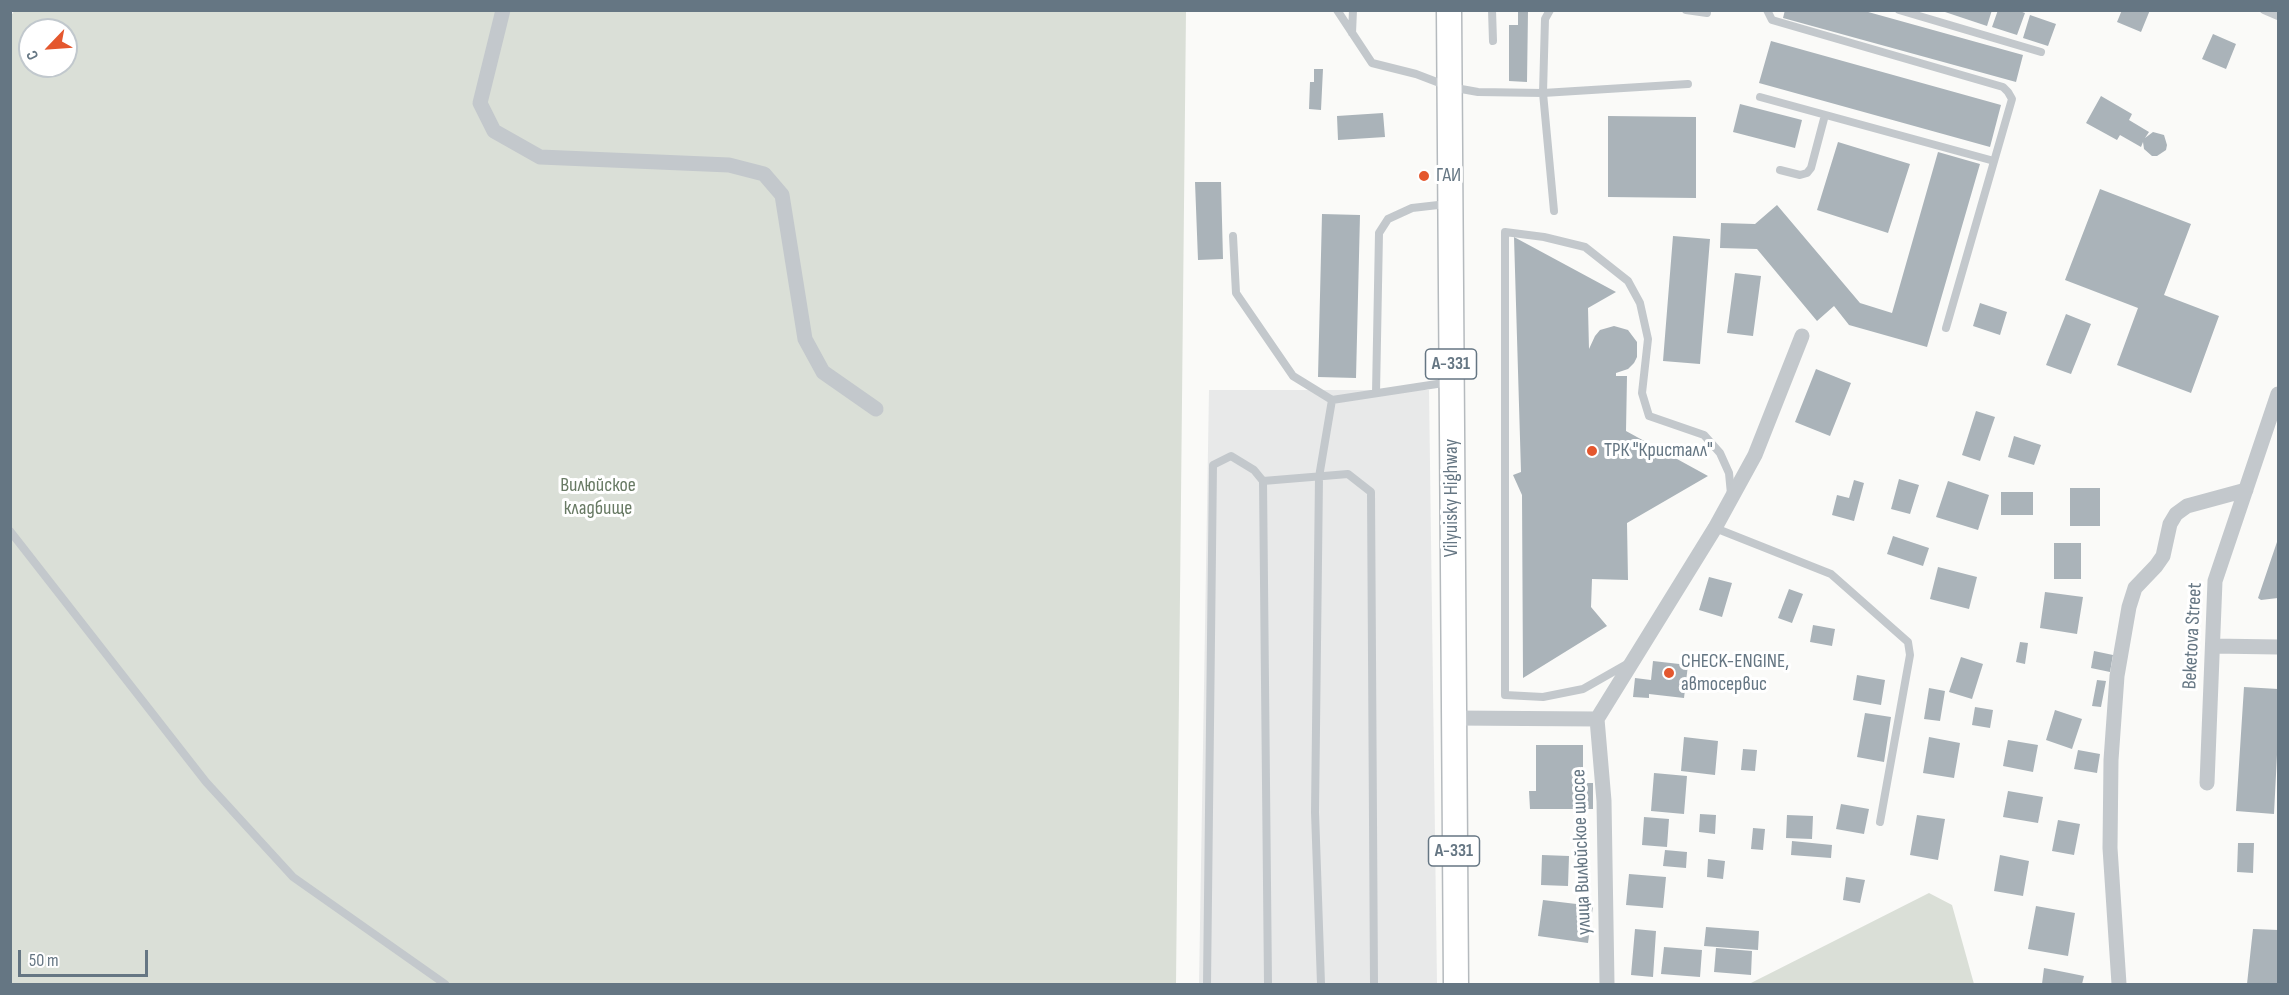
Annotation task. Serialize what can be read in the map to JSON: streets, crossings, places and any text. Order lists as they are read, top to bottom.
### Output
{
  "streets": {
    "main road": ["А-331", "Vilyuisky Highway"],
    "street": ["Beketova Street", "улица Вилюйское шоссе"]
  },
  "parks": ["Вилюйское кладбище"],
  "places": ["ГАИ", "ТРК \"Кристалл\"", "CHECK-ENGINE, автосервис"],
  "scale_bar": "50 m",
  "north": "bottom left"
}
